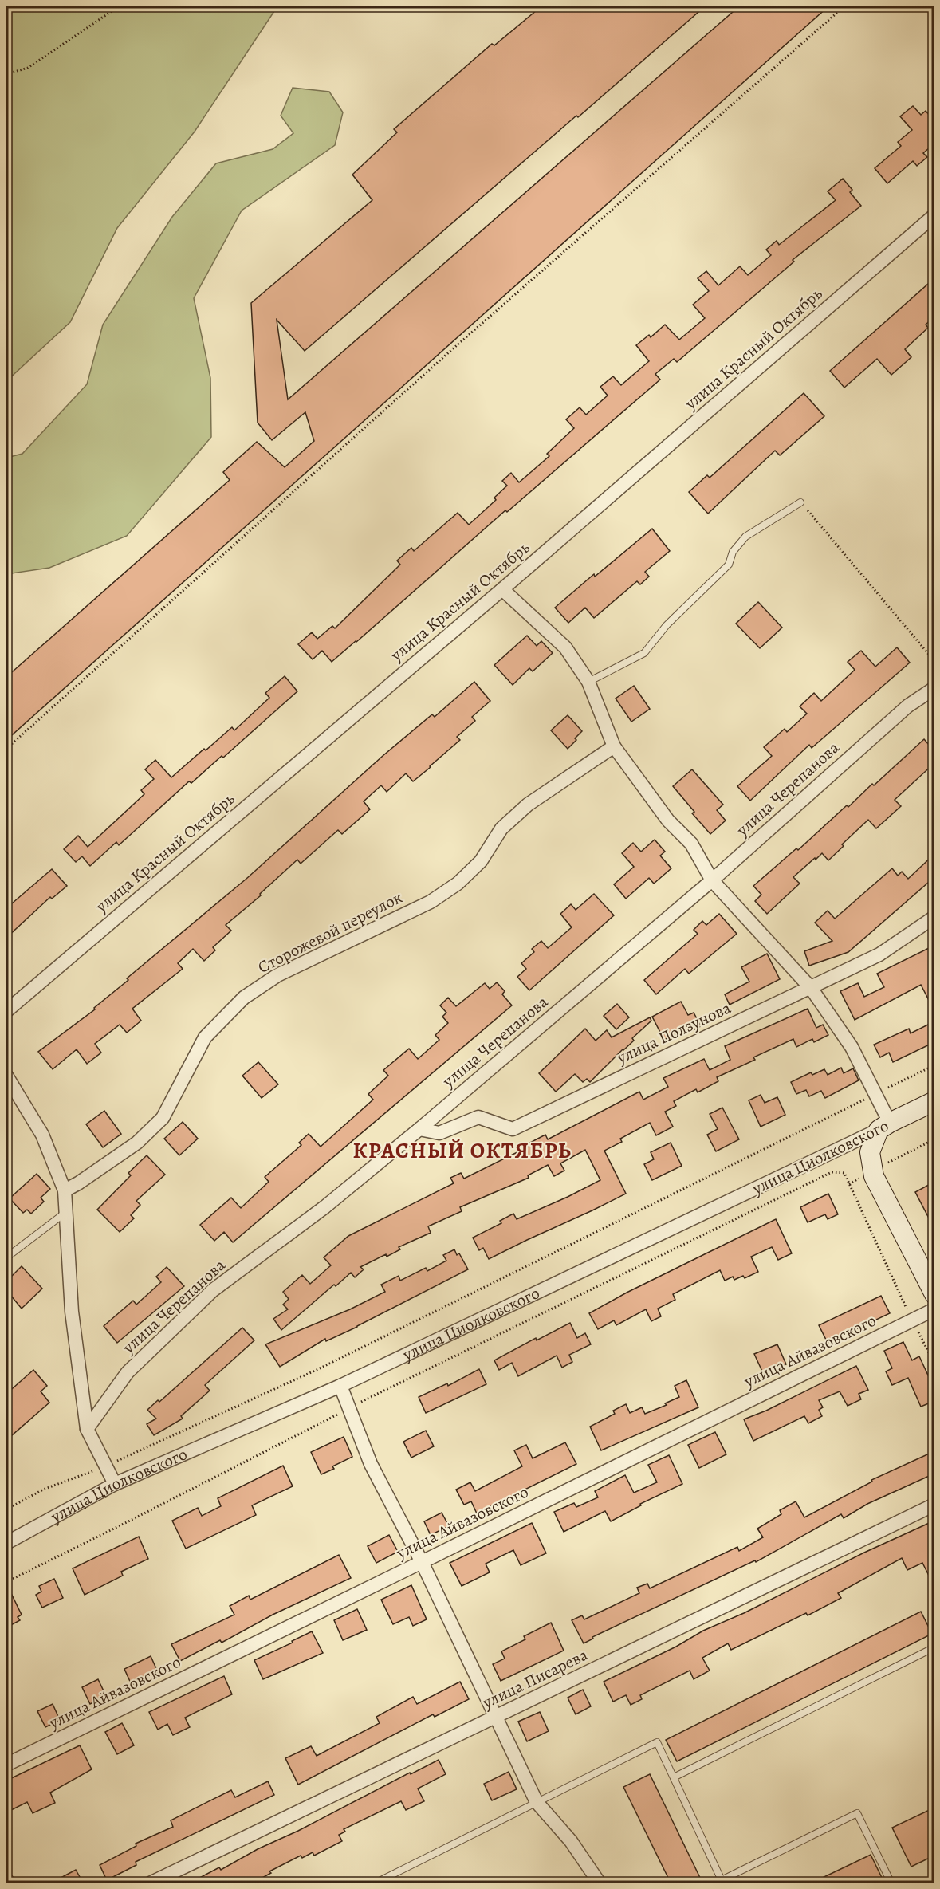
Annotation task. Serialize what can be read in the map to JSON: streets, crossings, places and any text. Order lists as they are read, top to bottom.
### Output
{
  "streets": {
    "street": [
      "улица Красный Октябрь",
      "улица Черепанова",
      "Сторожевой переулок",
      "улица Ползунова",
      "улица Циолковского",
      "улица Айвазовского",
      "улица Писарева"
    ]
  },
  "crossings": [
    ["улица Черепанова", "улица Ползунова"]
  ],
  "districts": ["КРАСНЫЙ ОКТЯБРЬ"]
}
